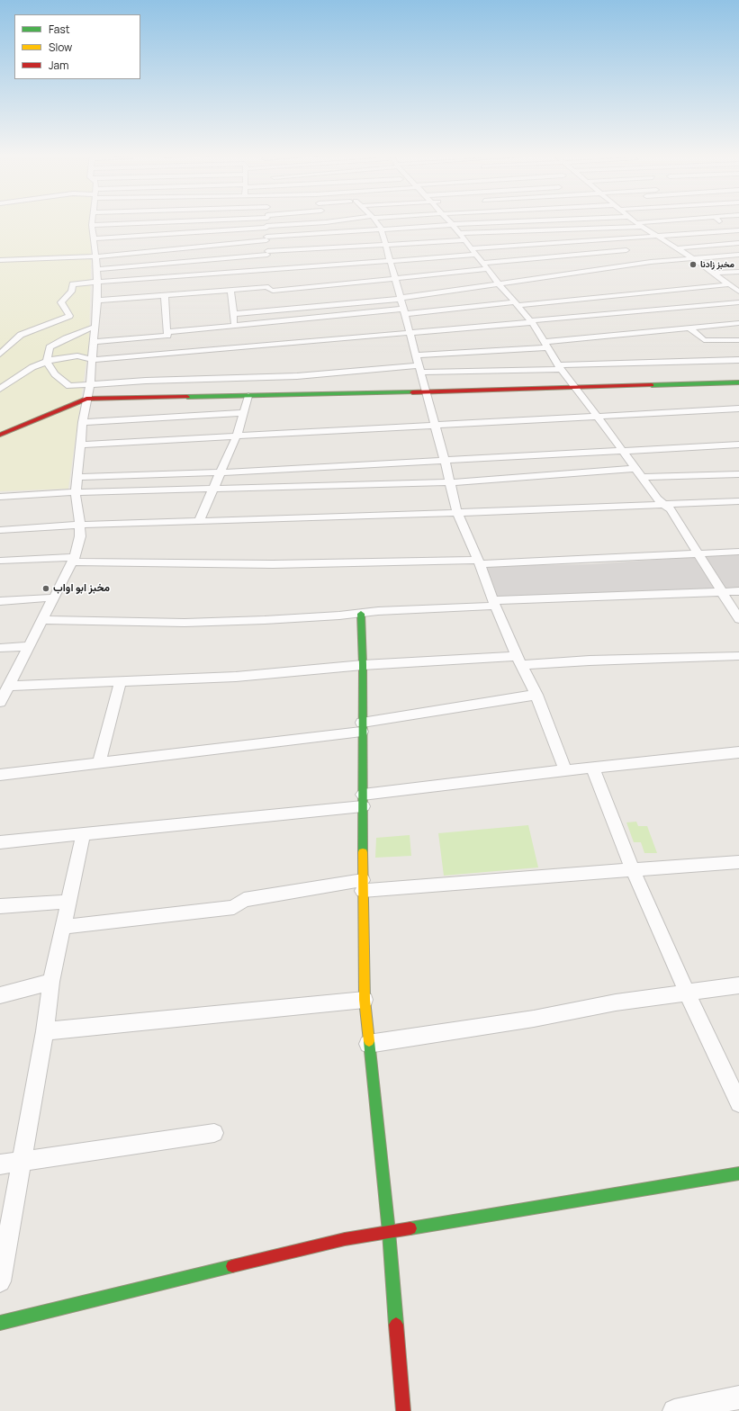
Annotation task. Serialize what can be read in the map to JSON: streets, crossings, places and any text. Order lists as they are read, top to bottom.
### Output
{
  "places": ["مخبز زادنا", "مخبز ابو اواب"],
  "legend": ["Fast", "Slow", "Jam"]
}
